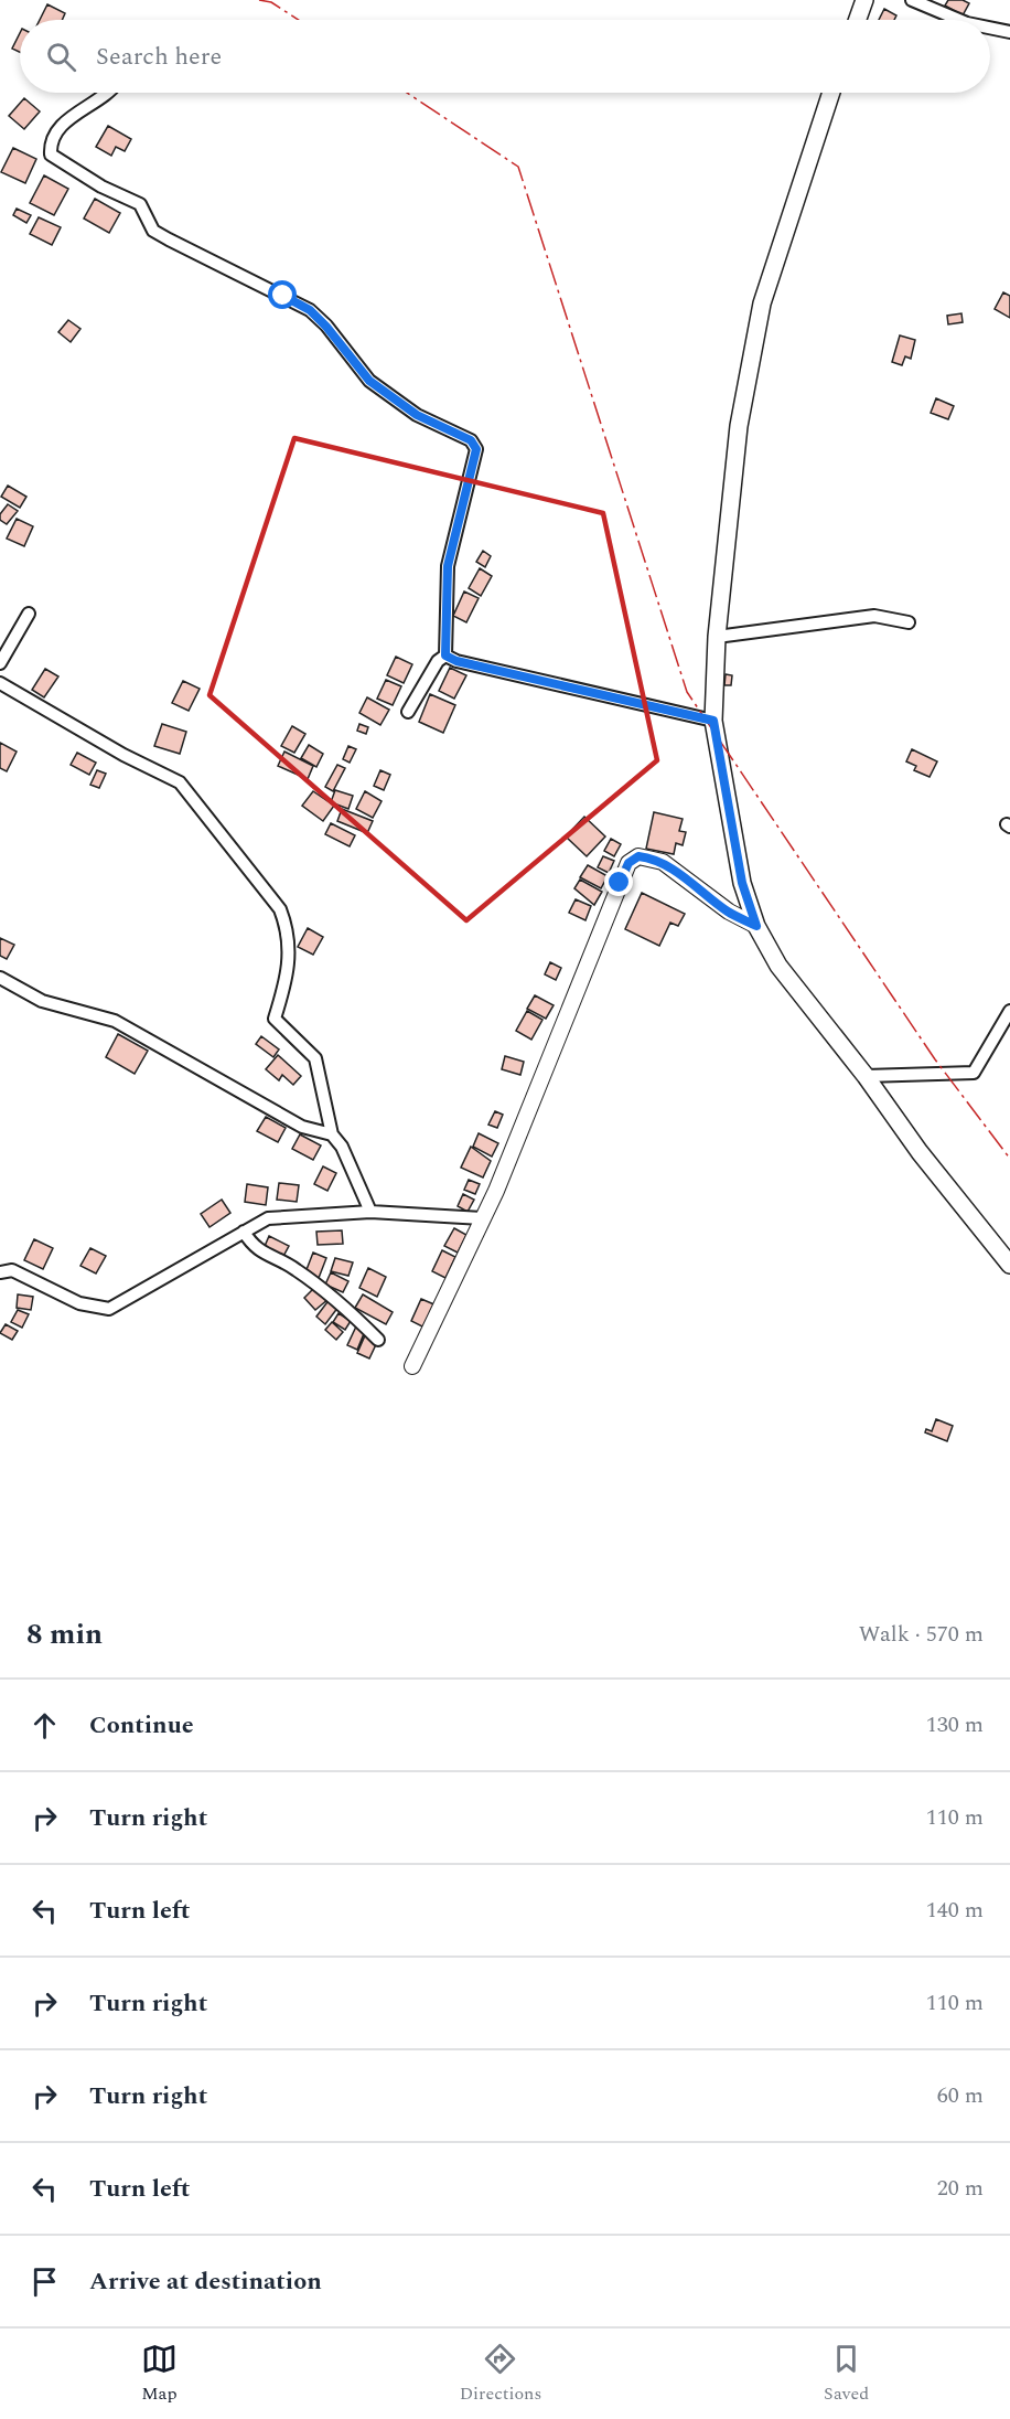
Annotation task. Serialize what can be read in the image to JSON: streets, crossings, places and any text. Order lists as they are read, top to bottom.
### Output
{
  "page": {
    "search": "Search here",
    "heading": ["8 min", "Walk · 570 m"],
    "list": [
      ["Continue", "130 m"],
      ["Turn right", "110 m"],
      ["Turn left", "140 m"],
      ["Turn right", "110 m"],
      ["Turn right", "60 m"],
      ["Turn left", "20 m"],
      "Arrive at destination"
    ],
    "nav": ["Map", "Directions", "Saved"]
  }
}
